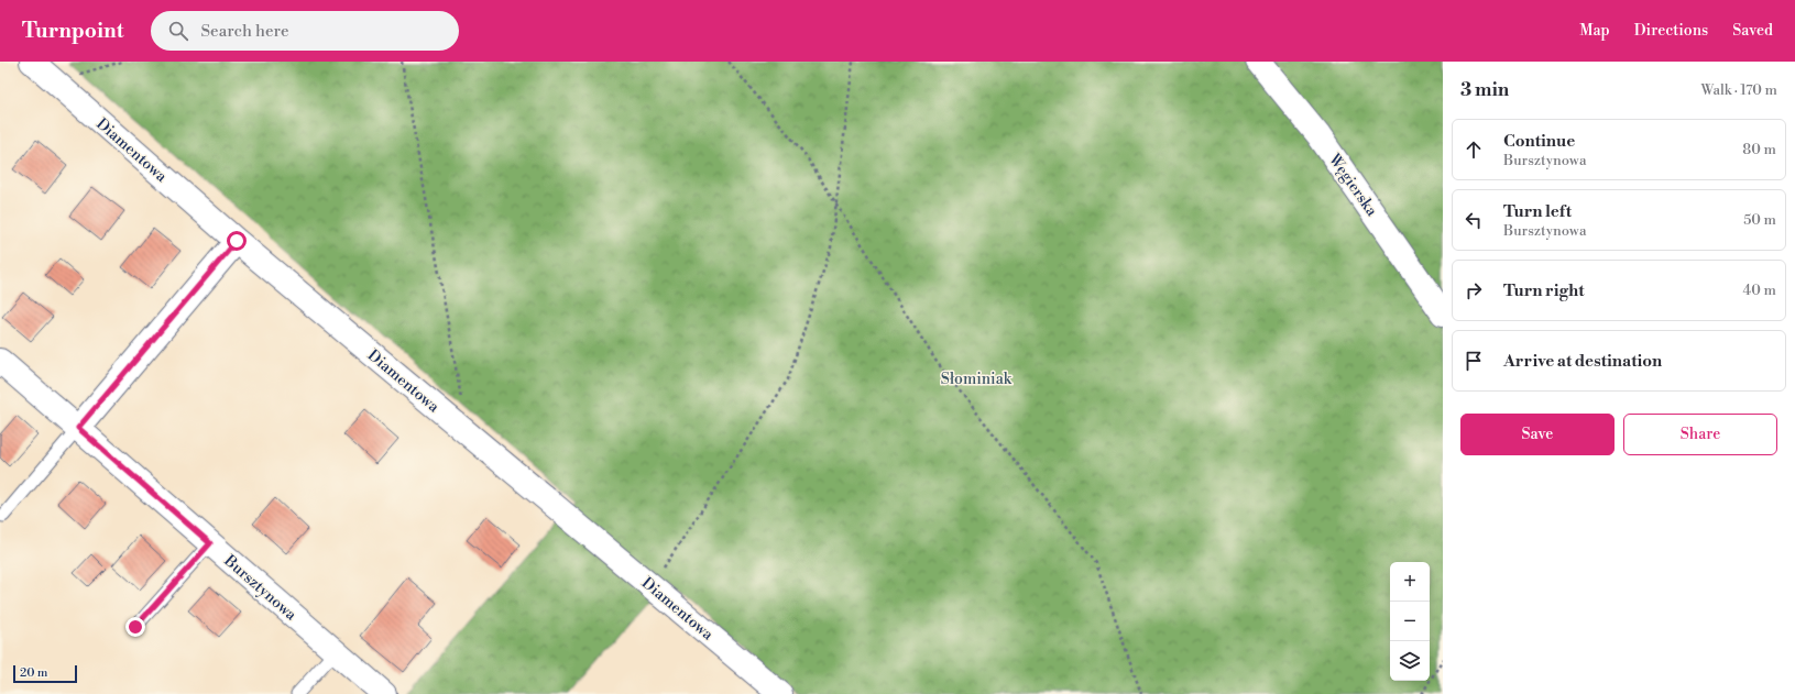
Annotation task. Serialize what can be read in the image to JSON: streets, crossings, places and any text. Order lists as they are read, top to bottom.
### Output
{
  "streets": {
    "street": ["Diamentowa", "Węgierska", "Bursztynowa"]
  },
  "parks": ["Słominiak"],
  "scale_bar": "20 m",
  "page": {
    "header": "Turnpoint",
    "search": "Search here",
    "nav": ["Map", "Directions", "Saved"],
    "heading": ["3 min", "Walk · 170 m"],
    "list": [
      ["Continue", "Bursztynowa", "80 m"],
      ["Turn left", "Bursztynowa", "50 m"],
      ["Turn right", "40 m"],
      "Arrive at destination"
    ],
    "buttons": ["Save", "Share"],
    "map_buttons": ["+", "−"],
    "scale": "20 m"
  }
}
